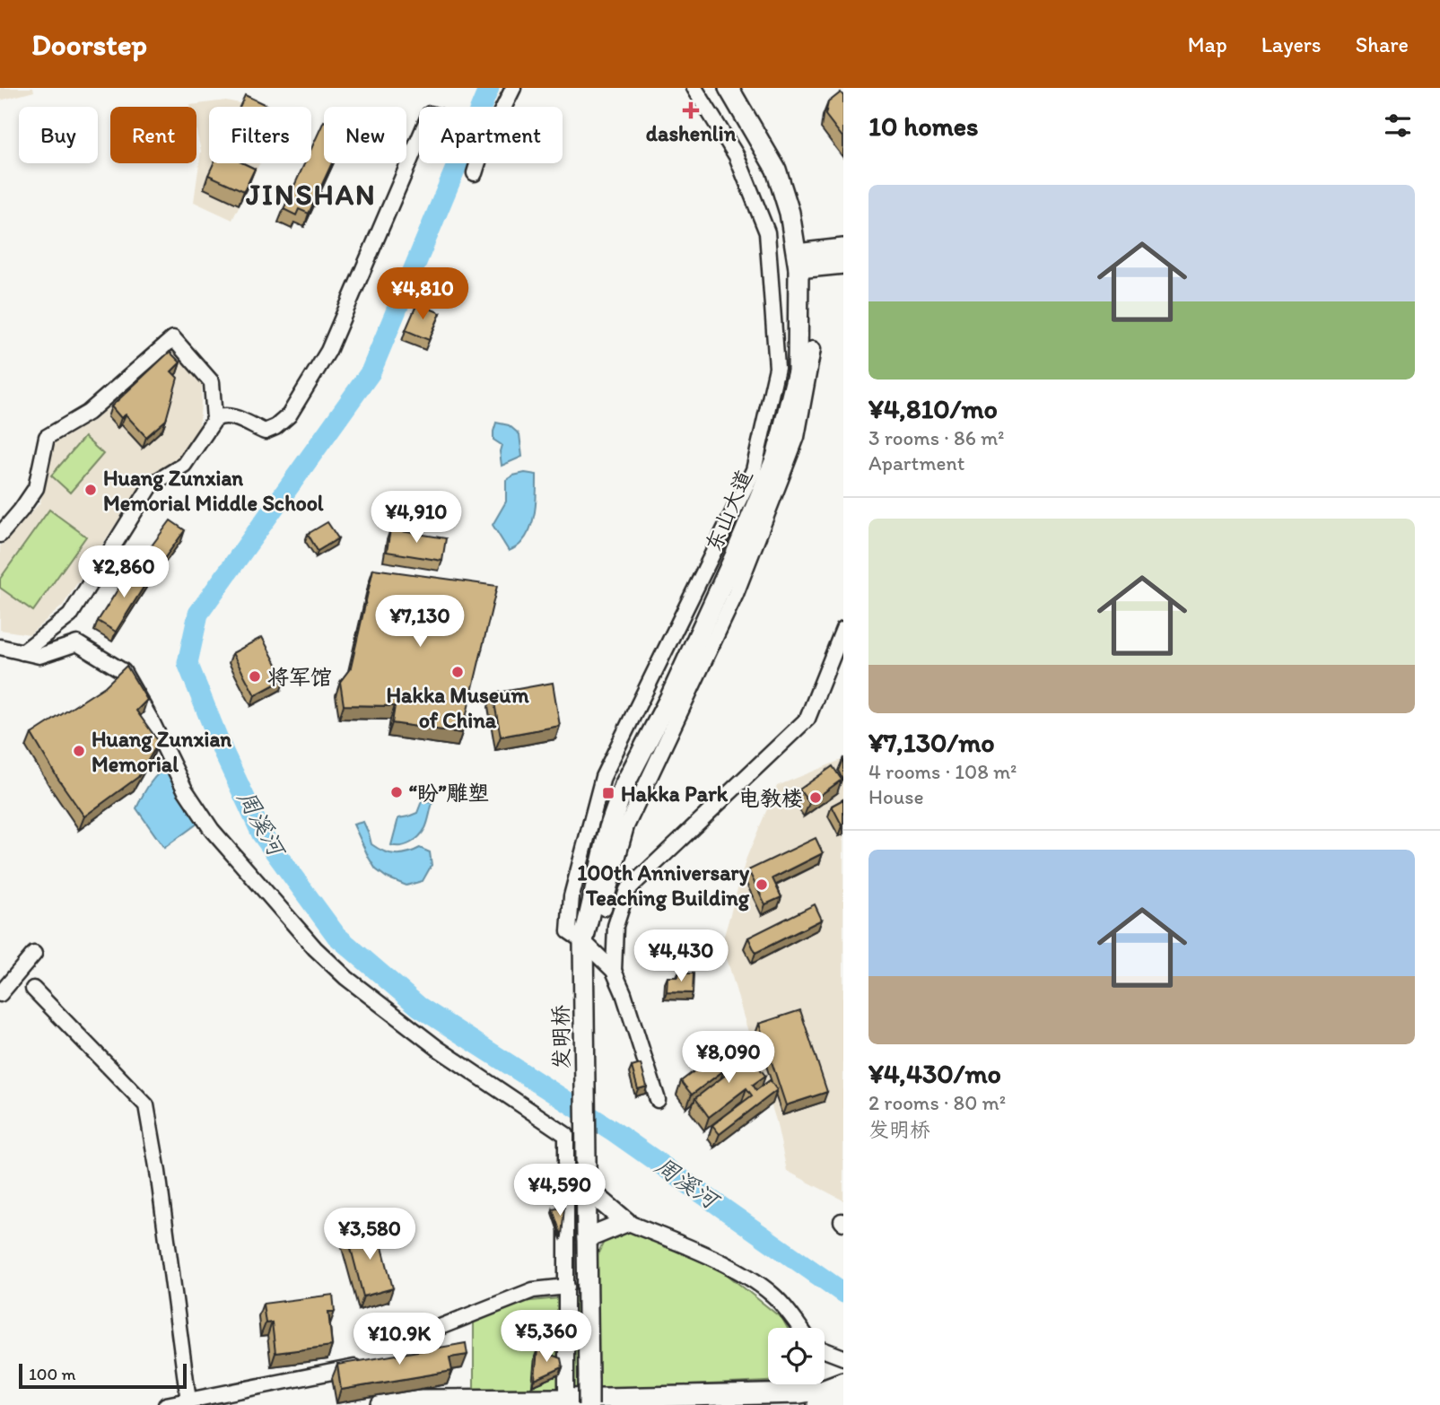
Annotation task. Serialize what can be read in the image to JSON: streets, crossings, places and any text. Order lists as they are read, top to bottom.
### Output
{
  "streets": {
    "main road": ["东山大道", "发明桥"]
  },
  "crossings": [
    ["东山大道", "发明桥"]
  ],
  "districts": ["JINSHAN"],
  "water": ["周溪河"],
  "places": {
    "health": ["dashenlin"],
    "other": [
      "Huang Zunxian Memorial Middle School",
      "Hakka Museum of China",
      "将军馆",
      "Huang Zunxian Memorial",
      "“盼”雕塑",
      "电教楼",
      "100th Anniversary Teaching Building"
    ],
    "transit": ["Hakka Park"]
  },
  "scale_bar": "100 m",
  "page": {
    "header": "Doorstep",
    "nav": ["Map", "Layers", "Share"],
    "heading": "10 homes",
    "chip": [
      "Buy",
      "Rent",
      "Filters",
      "New",
      "Apartment"
    ],
    "list": [
      {
        "name": "¥4,810/mo",
        "note": "3 rooms · 86 m² · Apartment"
      },
      {
        "name": "¥7,130/mo",
        "note": "4 rooms · 108 m² · House"
      },
      {
        "name": "¥4,430/mo",
        "note": "2 rooms · 80 m² · 发明桥"
      }
    ],
    "price": [
      "¥4,810",
      "¥4,910",
      "¥2,860",
      "¥7,130",
      "¥4,430",
      "¥8,090",
      "¥4,590",
      "¥3,580",
      "¥5,360",
      "¥10.9K"
    ],
    "scale": "100 m"
  }
}
